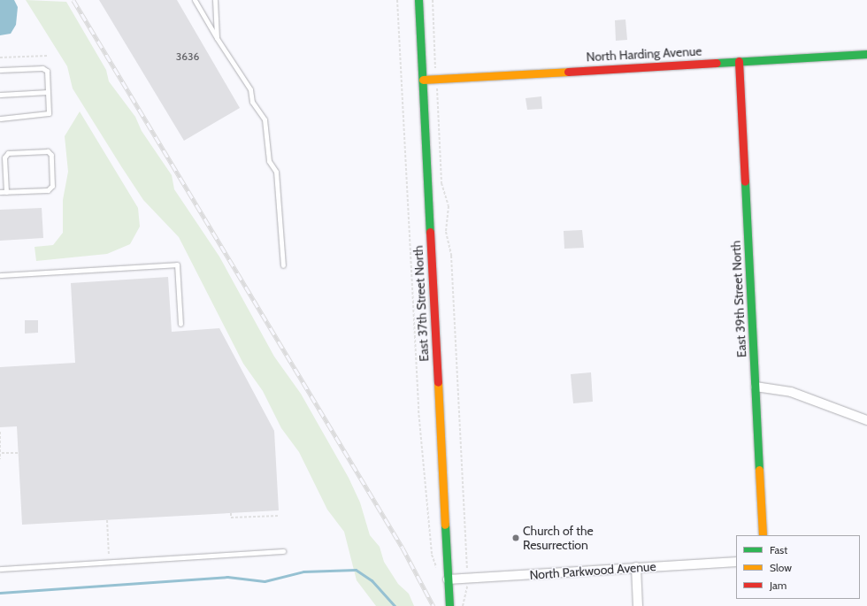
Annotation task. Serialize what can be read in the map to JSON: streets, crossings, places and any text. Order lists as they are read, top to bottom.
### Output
{
  "streets": {
    "street": [
      "North Harding Avenue",
      "East 39th Street North",
      "East 37th Street North",
      "North Parkwood Avenue"
    ]
  },
  "crossings": [
    ["North Harding Avenue", "East 39th Street North"],
    ["North Harding Avenue", "East 37th Street North"],
    ["East 37th Street North", "North Parkwood Avenue"]
  ],
  "places": ["Church of the Resurrection"],
  "house_numbers": ["3636"],
  "legend": ["Fast", "Slow", "Jam"]
}
